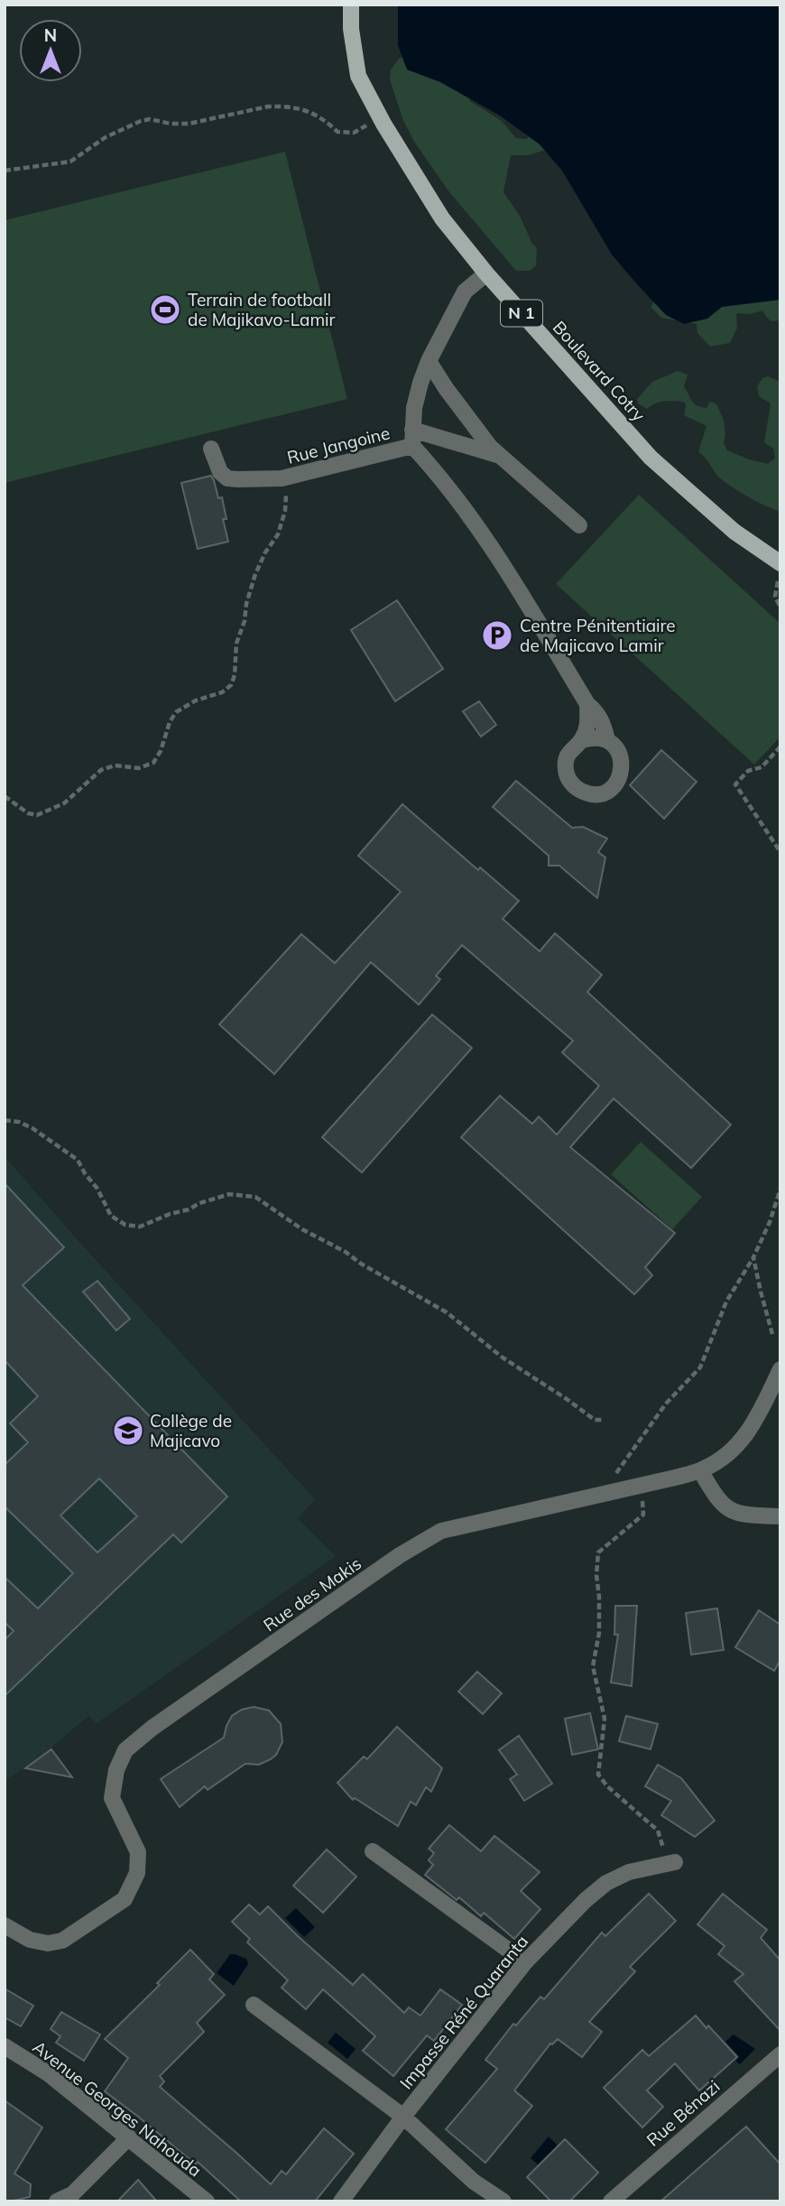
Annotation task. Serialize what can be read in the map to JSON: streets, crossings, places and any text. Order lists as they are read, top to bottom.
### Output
{
  "streets": {
    "main road": ["N 1", "Boulevard Cotry"],
    "street": [
      "Rue Jangoine",
      "Rue des Makis",
      "Impasse Réné Quaranta",
      "Avenue Georges Nahouda",
      "Rue Bénazi"
    ]
  },
  "crossings": [
    ["Boulevard Cotry", "Rue Jangoine"]
  ],
  "places": {
    "sports": ["Terrain de football de Majikavo-Lamir"],
    "parking": ["Centre Pénitentiaire de Majicavo Lamir"],
    "school or university": ["Collège de Majicavo"]
  },
  "north": "top"
}
